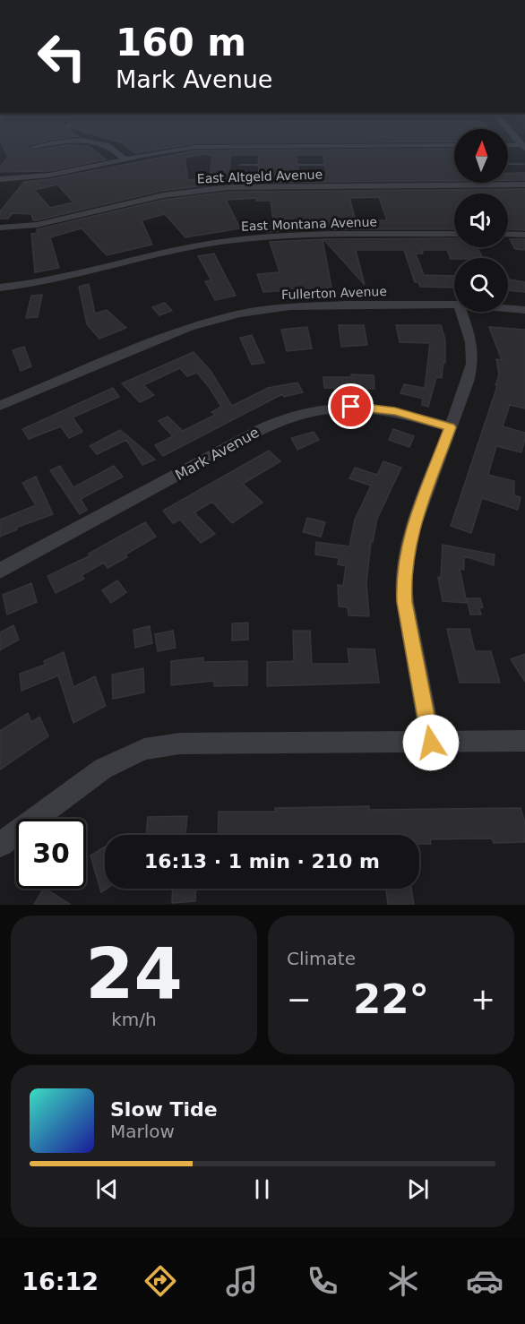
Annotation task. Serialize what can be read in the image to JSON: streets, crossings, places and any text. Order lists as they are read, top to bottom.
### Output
{
  "streets": {
    "street": [
      "East Altgeld Avenue",
      "East Montana Avenue",
      "Fullerton Avenue",
      "Mark Avenue"
    ]
  },
  "north": "top",
  "page": {
    "turn": ["160 m", "Mark Avenue"],
    "limit": "30",
    "trip": "16:13 · 1 min · 210 m",
    "tile": [
      ["24", "km/h"],
      "Climate"
    ],
    "heat": ["−", "22°", "+"],
    "song": ["Slow Tide", "Marlow"],
    "tabs": "16:12"
  }
}
